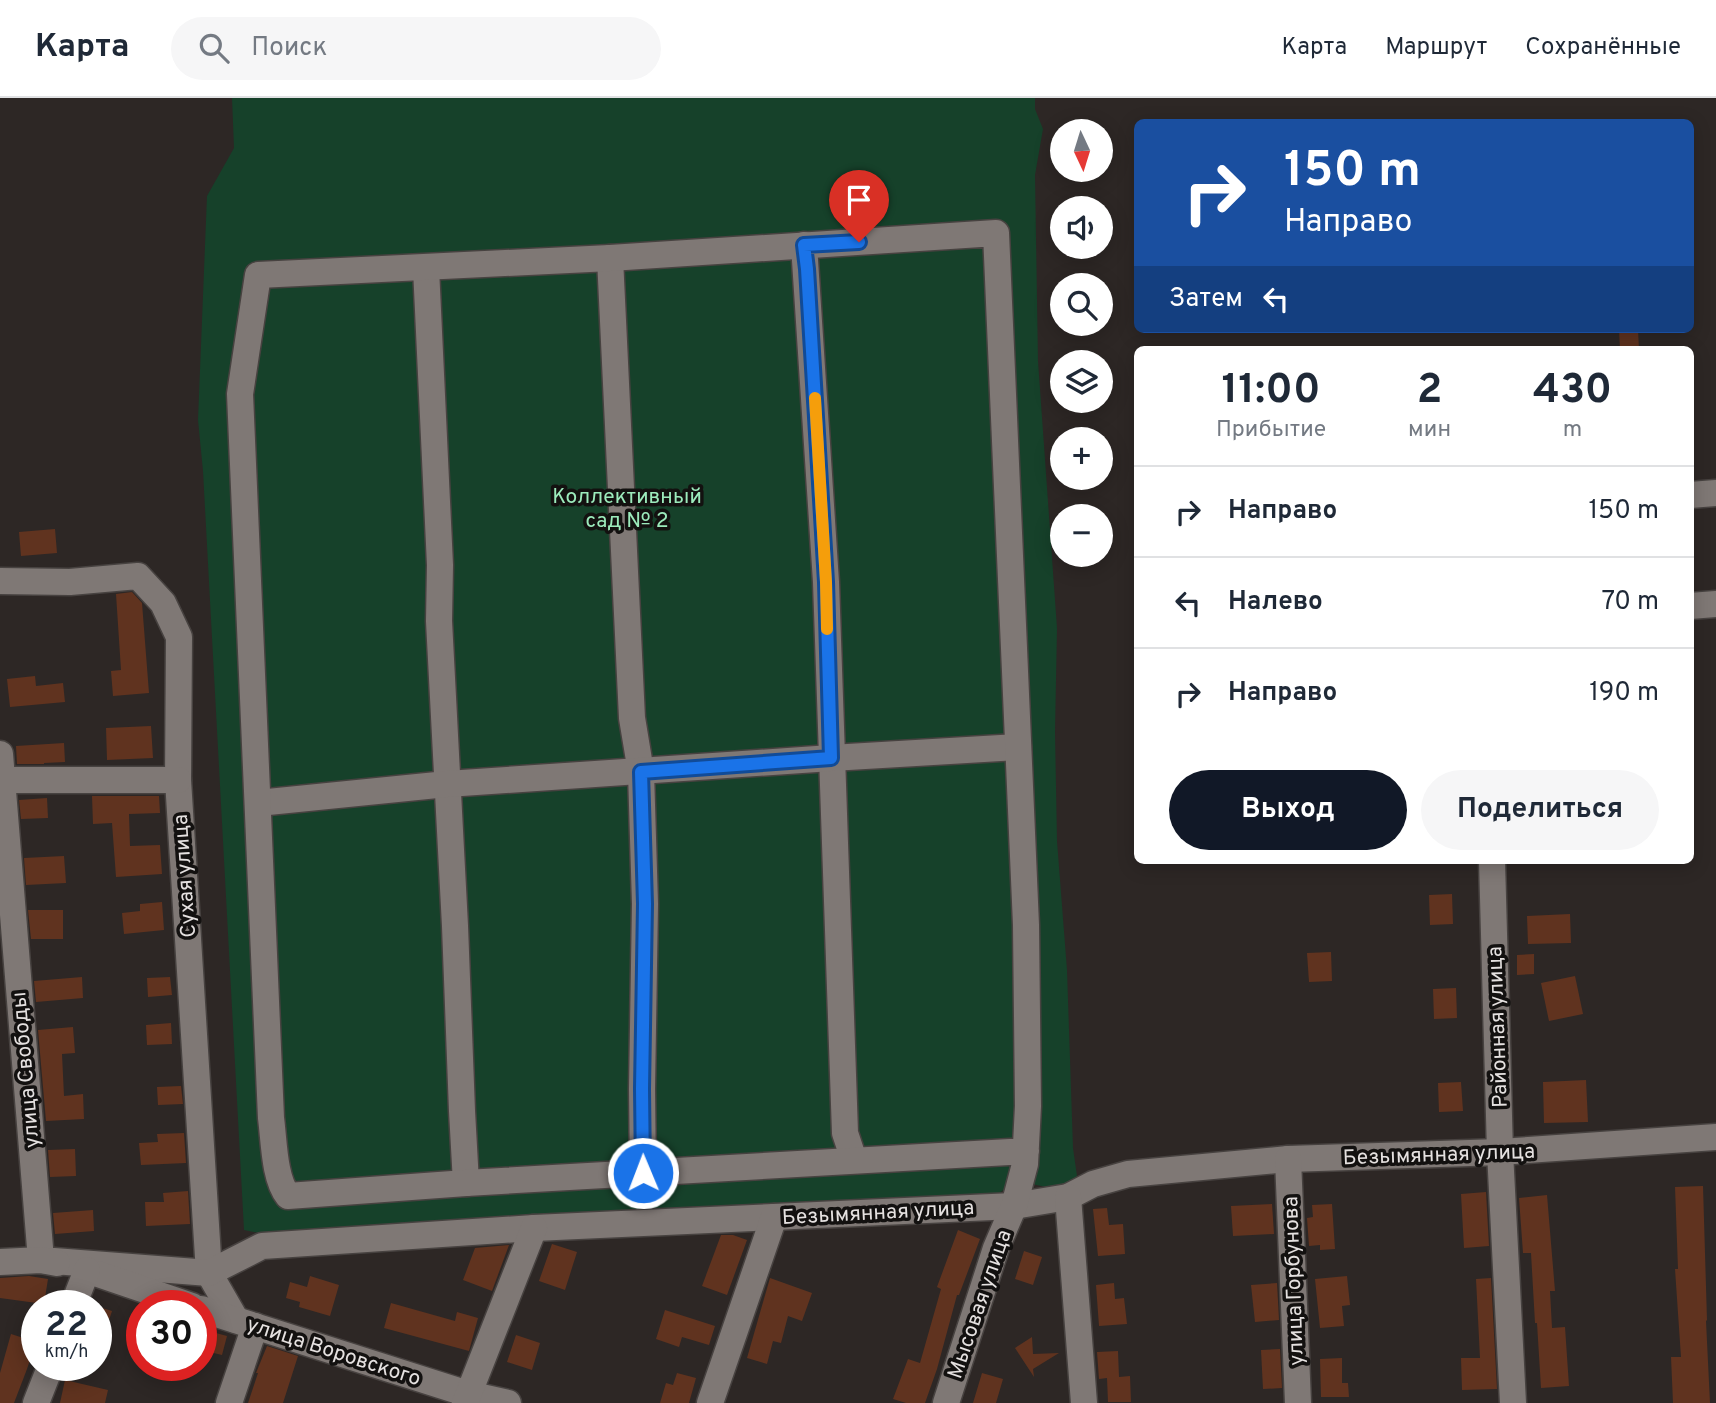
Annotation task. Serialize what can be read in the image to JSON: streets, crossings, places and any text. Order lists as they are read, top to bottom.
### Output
{
  "streets": {
    "street": [
      "Сухая улица",
      "Районная улица",
      "улица Свободы",
      "Безымянная улица",
      "улица Горбунова",
      "Мысовая улица",
      "улица Воровского"
    ]
  },
  "crossings": [
    ["Сухая улица", "Безымянная улица"],
    ["Сухая улица", "улица Воровского"],
    ["Районная улица", "Безымянная улица"],
    ["Безымянная улица", "улица Горбунова"],
    ["Безымянная улица", "Мысовая улица"]
  ],
  "parks": ["Коллективный сад № 2"],
  "north": "bottom",
  "page": {
    "header": "Карта",
    "search": "Поиск",
    "nav": ["Карта", "Маршрут", "Сохранённые"],
    "map_buttons": ["+", "−"],
    "turn": ["150 m", "Направо"],
    "then": "Затем",
    "eta": [
      "11:00",
      "Прибытие",
      "2",
      "мин",
      "430",
      "m"
    ],
    "list": [
      {
        "name": "Направо",
        "value": "150 m"
      },
      {
        "name": "Налево",
        "value": "70 m"
      },
      {
        "name": "Направо",
        "value": "190 m"
      }
    ],
    "buttons": ["Выход", "Поделиться"],
    "speed": "22 km/h",
    "limit": "30"
  }
}
